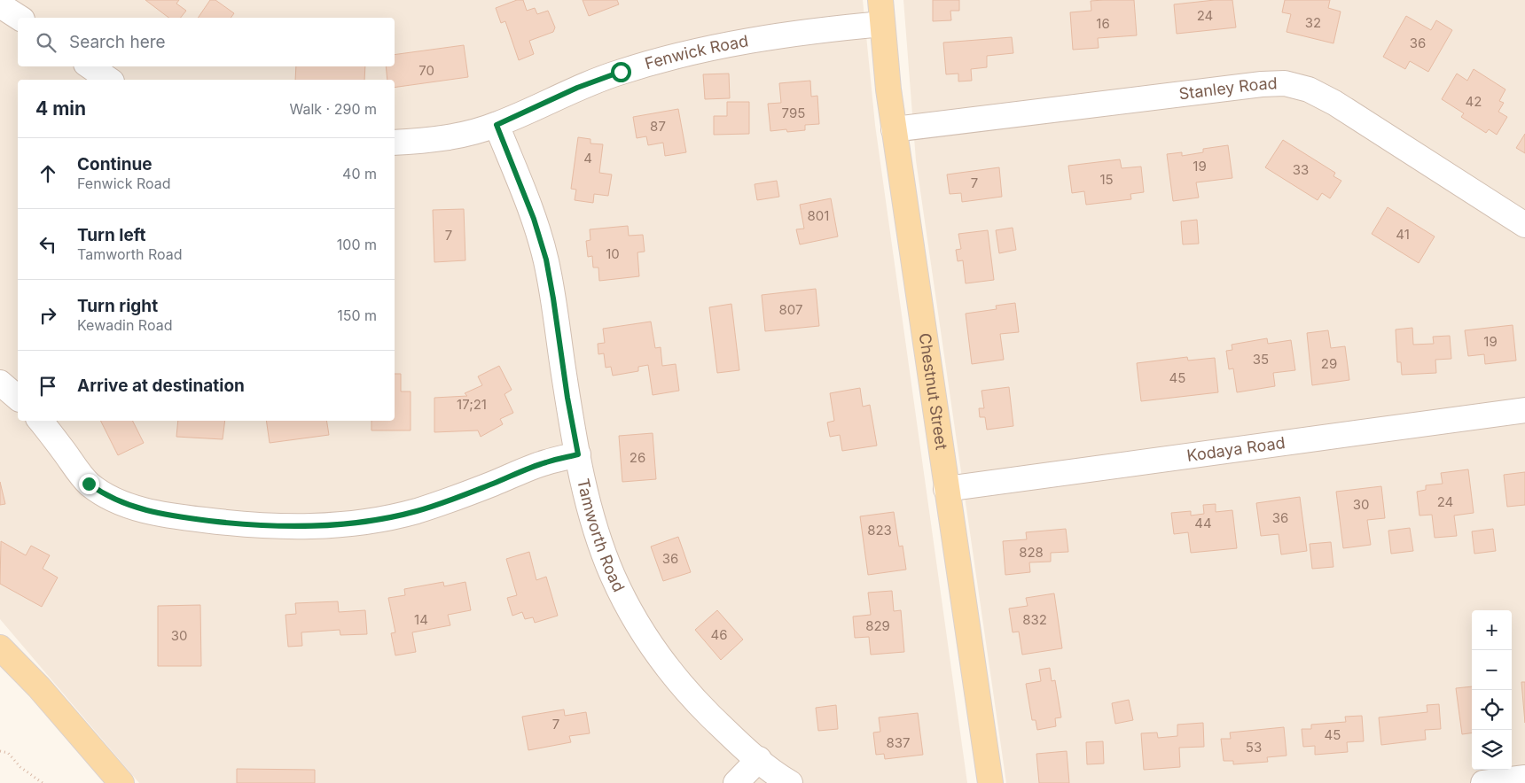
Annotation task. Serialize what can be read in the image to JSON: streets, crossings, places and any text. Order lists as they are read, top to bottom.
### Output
{
  "streets": {
    "main road": ["Chestnut Street"],
    "street": [
      "Fenwick Road",
      "Stanley Road",
      "Kodaya Road",
      "Tamworth Road"
    ]
  },
  "crossings": [
    ["Fenwick Road", "Chestnut Street"],
    ["Fenwick Road", "Tamworth Road"],
    ["Stanley Road", "Chestnut Street"],
    ["Chestnut Street", "Kodaya Road"]
  ],
  "house_numbers": [
    "24",
    "32",
    "16",
    "36",
    "70",
    "42",
    "795",
    "87",
    "4",
    "19",
    "33",
    "15",
    "7",
    "801",
    "41",
    "7",
    "10",
    "807",
    "19",
    "35",
    "29",
    "45",
    "17;21",
    "26",
    "24",
    "30",
    "36",
    "44",
    "823",
    "828",
    "36",
    "14",
    "832",
    "829",
    "46",
    "30",
    "7",
    "45",
    "837",
    "53"
  ],
  "page": {
    "search": "Search here",
    "heading": ["4 min", "Walk · 290 m"],
    "list": [
      ["Continue", "Fenwick Road", "40 m"],
      ["Turn left", "Tamworth Road", "100 m"],
      ["Turn right", "Kewadin Road", "150 m"],
      "Arrive at destination"
    ],
    "map_buttons": ["+", "−"]
  }
}
